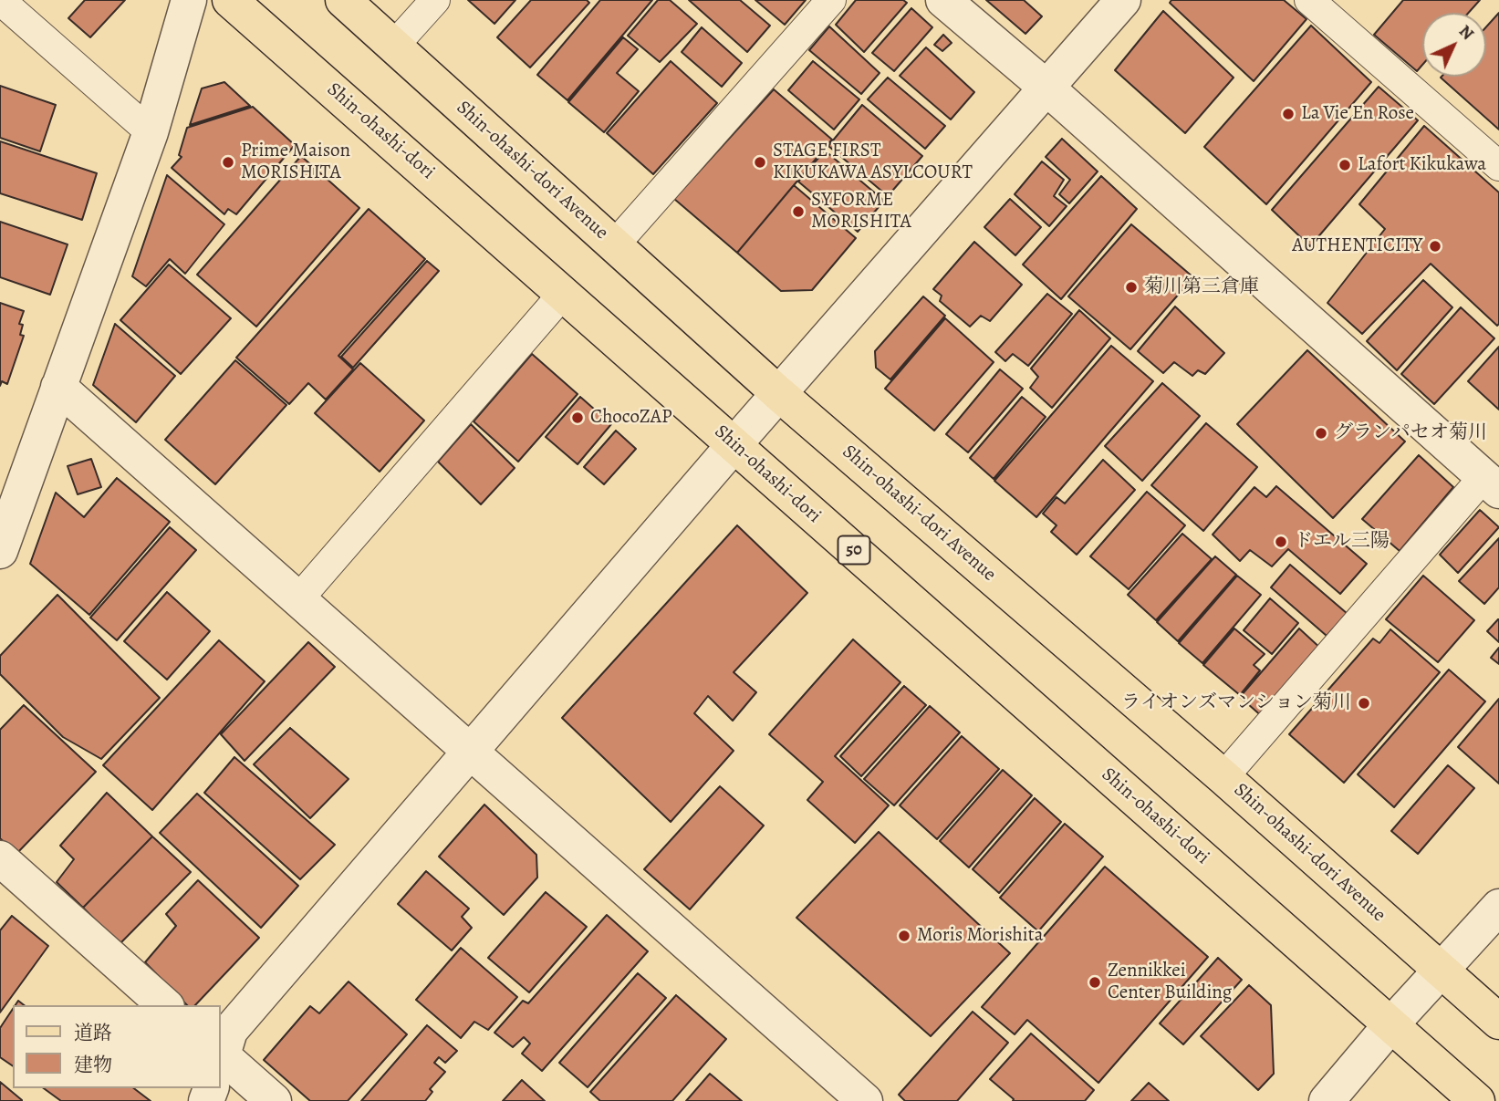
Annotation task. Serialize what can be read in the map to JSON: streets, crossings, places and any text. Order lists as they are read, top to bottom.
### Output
{
  "streets": {
    "main road": ["Shin-ohashi-dori", "Shin-ohashi-dori Avenue", "50"]
  },
  "places": [
    "La Vie En Rose",
    "Prime Maison MORISHITA",
    "STAGE FIRST KIKUKAWA ASYLCOURT",
    "Lafort Kikukawa",
    "SYFORME MORISHITA",
    "AUTHENTICITY",
    "菊川第三倉庫",
    "ChocoZAP",
    "グランパセオ菊川",
    "ドエル三陽",
    "ライオンズマンション菊川",
    "Moris Morishita",
    "Zennikkei Center Building"
  ],
  "legend": ["道路", "建物"],
  "north": "top right"
}
